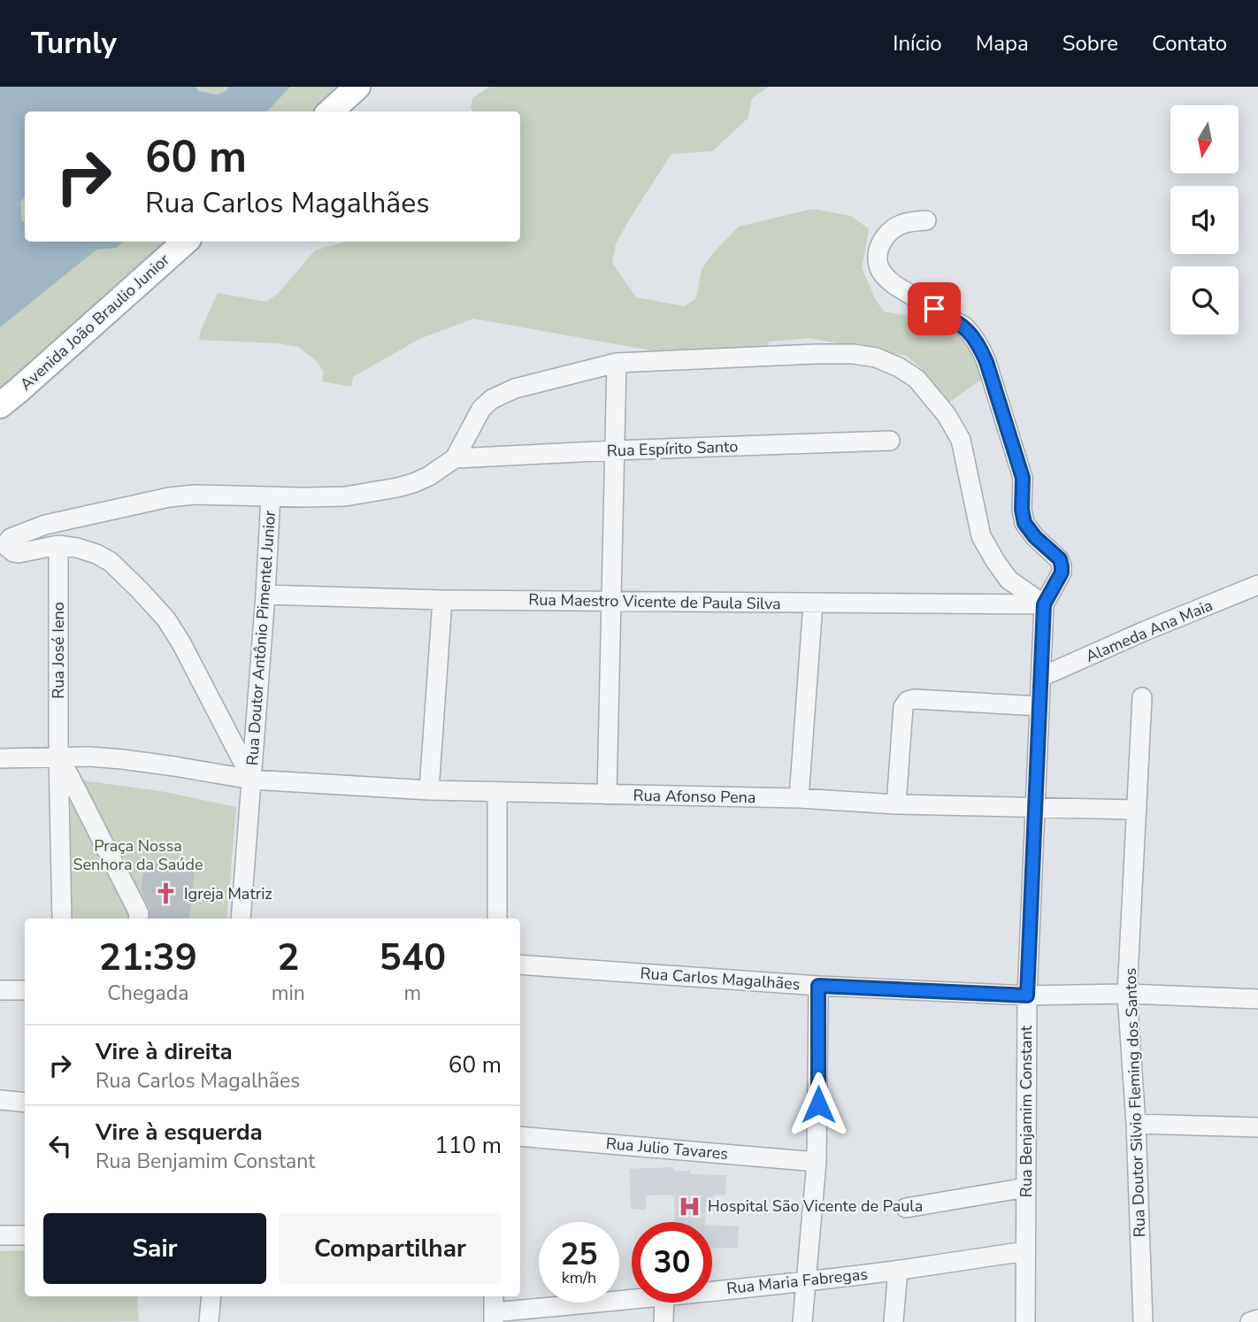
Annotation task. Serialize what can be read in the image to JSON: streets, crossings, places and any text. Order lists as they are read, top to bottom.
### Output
{
  "streets": {
    "main road": ["Avenida João Braulio Junior"],
    "street": [
      "Rua Espírito Santo",
      "Rua Maestro Vicente de Paula Silva",
      "Alameda Ana Maia",
      "Rua Doutor Antônio Pimentel Junior",
      "Rua José Ieno",
      "Rua Afonso Pena",
      "Rua Carlos Magalhães",
      "Rua Doutor Silvio Fleming dos Santos",
      "Rua Benjamim Constant",
      "Rua Julio Tavares",
      "Rua Maria Fabregas"
    ]
  },
  "crossings": [
    ["Rua Maestro Vicente de Paula Silva", "Rua Doutor Antônio Pimentel Junior"],
    ["Rua Maestro Vicente de Paula Silva", "Rua Benjamim Constant"],
    ["Alameda Ana Maia", "Rua Benjamim Constant"],
    ["Rua Doutor Antônio Pimentel Junior", "Rua Afonso Pena"],
    ["Rua Afonso Pena", "Rua Doutor Silvio Fleming dos Santos"],
    ["Rua Afonso Pena", "Rua Benjamim Constant"],
    ["Rua Carlos Magalhães", "Rua Doutor Silvio Fleming dos Santos"],
    ["Rua Carlos Magalhães", "Rua Benjamim Constant"],
    ["Rua Benjamim Constant", "Rua Maria Fabregas"]
  ],
  "parks": ["Praça Nossa Senhora da Saúde"],
  "places": {
    "church": ["Igreja Matriz"],
    "hospital": ["Hospital São Vicente de Paula"]
  },
  "north": "bottom",
  "page": {
    "header": "Turnly",
    "nav": [
      "Início",
      "Mapa",
      "Sobre",
      "Contato"
    ],
    "turn": ["60 m", "Rua Carlos Magalhães"],
    "eta": [
      "21:39",
      "Chegada",
      "2",
      "min",
      "540",
      "m"
    ],
    "list": [
      {
        "name": "Vire à direita",
        "note": "Rua Carlos Magalhães",
        "value": "60 m"
      },
      {
        "name": "Vire à esquerda",
        "note": "Rua Benjamim Constant",
        "value": "110 m"
      }
    ],
    "buttons": ["Sair", "Compartilhar"],
    "speed": "25 km/h",
    "limit": "30"
  }
}
